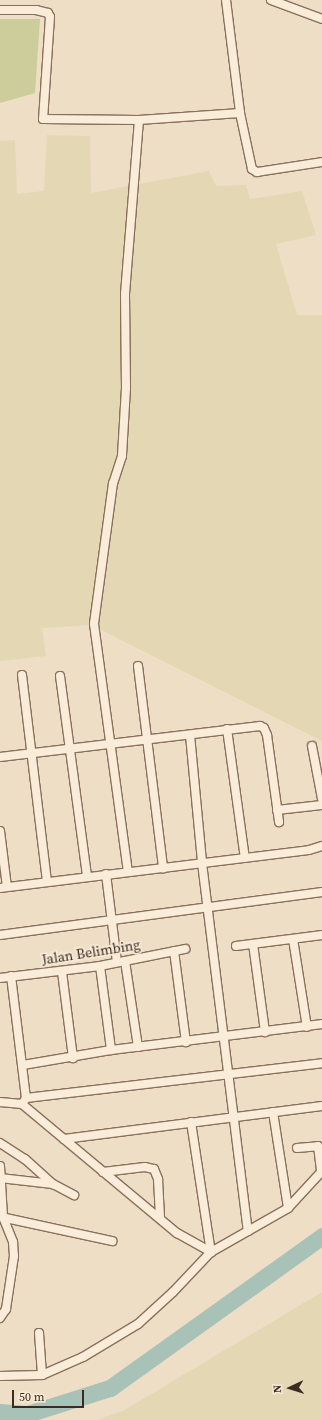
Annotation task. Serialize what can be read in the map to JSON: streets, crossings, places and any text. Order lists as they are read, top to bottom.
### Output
{
  "streets": {
    "street": ["Jalan Belimbing"]
  },
  "scale_bar": "50 m",
  "north": "left"
}
